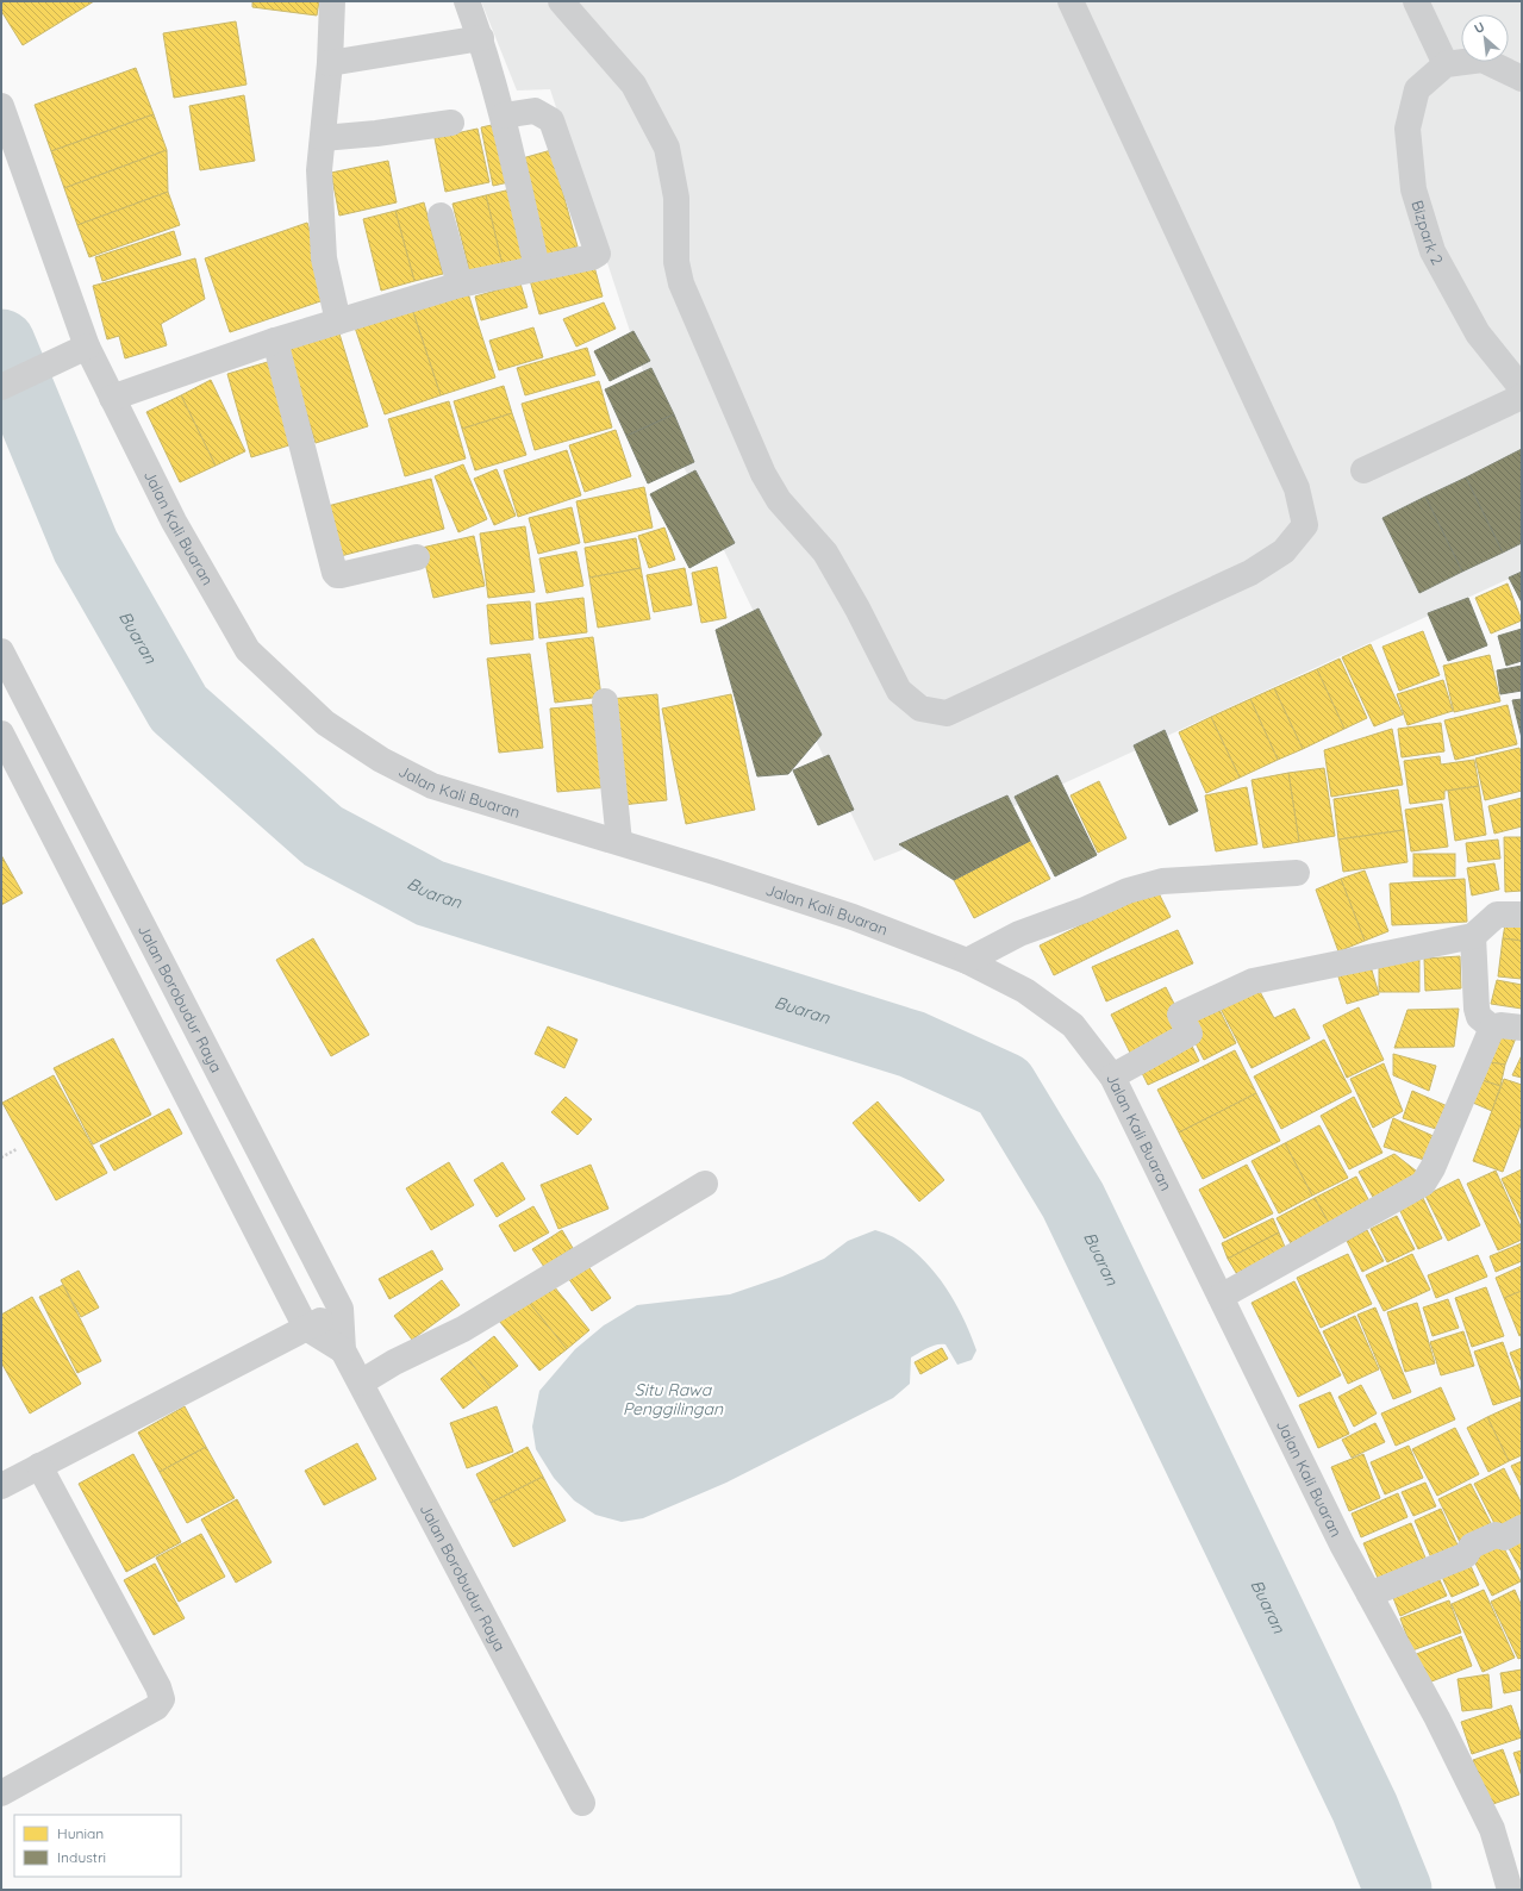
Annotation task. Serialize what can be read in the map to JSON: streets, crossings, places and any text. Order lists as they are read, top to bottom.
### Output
{
  "streets": {
    "street": ["Bizpark 2", "Jalan Kali Buaran", "Jalan Borobudur Raya"]
  },
  "water": ["Buaran", "Situ Rawa Penggilingan"],
  "legend": ["Hunian", "Industri"],
  "north": "top left"
}
